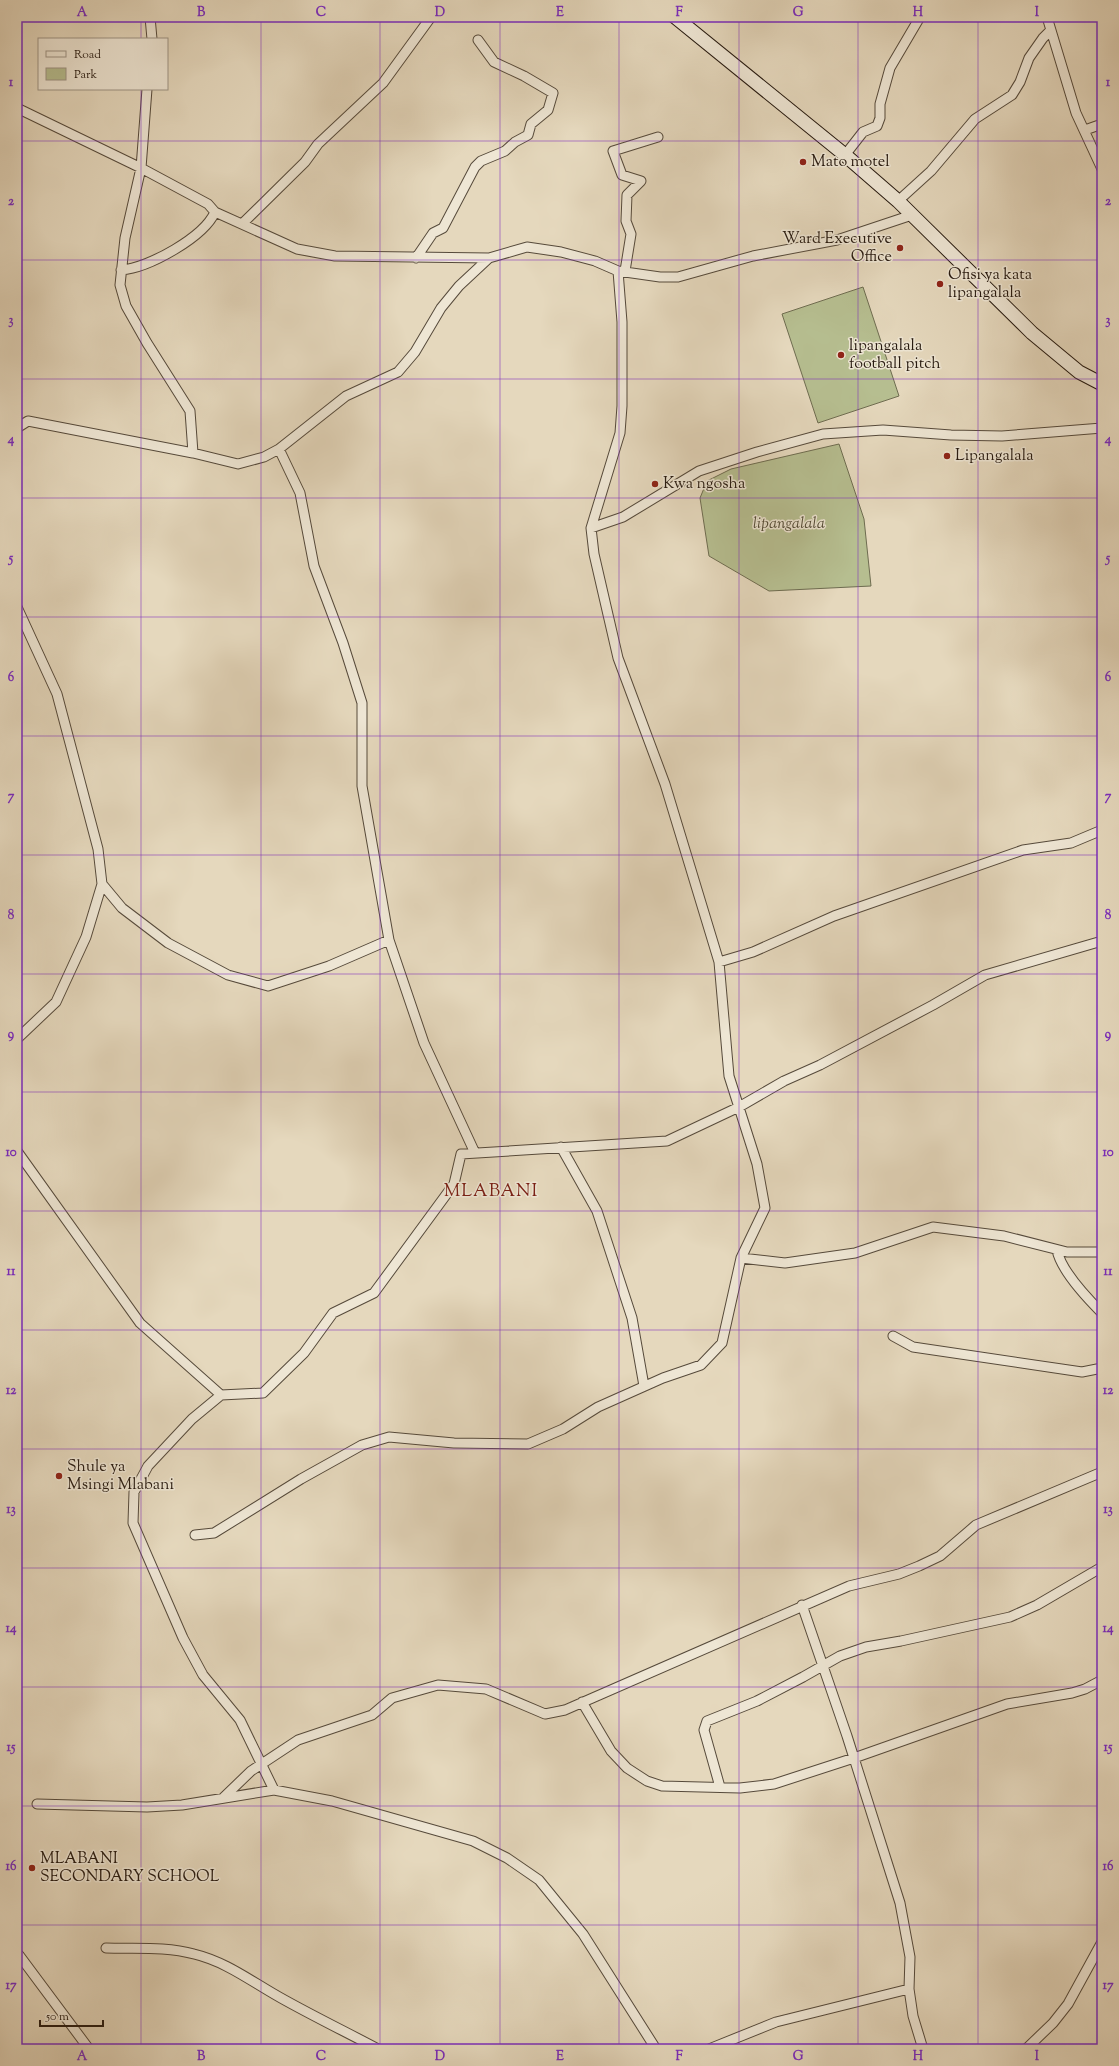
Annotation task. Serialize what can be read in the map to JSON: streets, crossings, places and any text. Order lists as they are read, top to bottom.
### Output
{
  "districts": ["MLABANI"],
  "parks": ["lipangalala"],
  "places": [
    "Mato motel",
    "Ward Executive Office",
    "Ofisi ya kata lipangalala",
    "lipangalala football pitch",
    "Lipangalala",
    "Kwa ngosha",
    "Shule ya Msingi Mlabani",
    "MLABANI SECONDARY SCHOOL"
  ],
  "legend": ["Road", "Park"],
  "scale_bar": "50 m",
  "grid": {
    "columns": [
      "A",
      "B",
      "C",
      "D",
      "E",
      "F",
      "G",
      "H",
      "I"
    ],
    "rows": [
      "1",
      "2",
      "3",
      "4",
      "5",
      "6",
      "7",
      "8",
      "9",
      "10",
      "11",
      "12",
      "13",
      "14",
      "15",
      "16",
      "17"
    ]
  }
}
